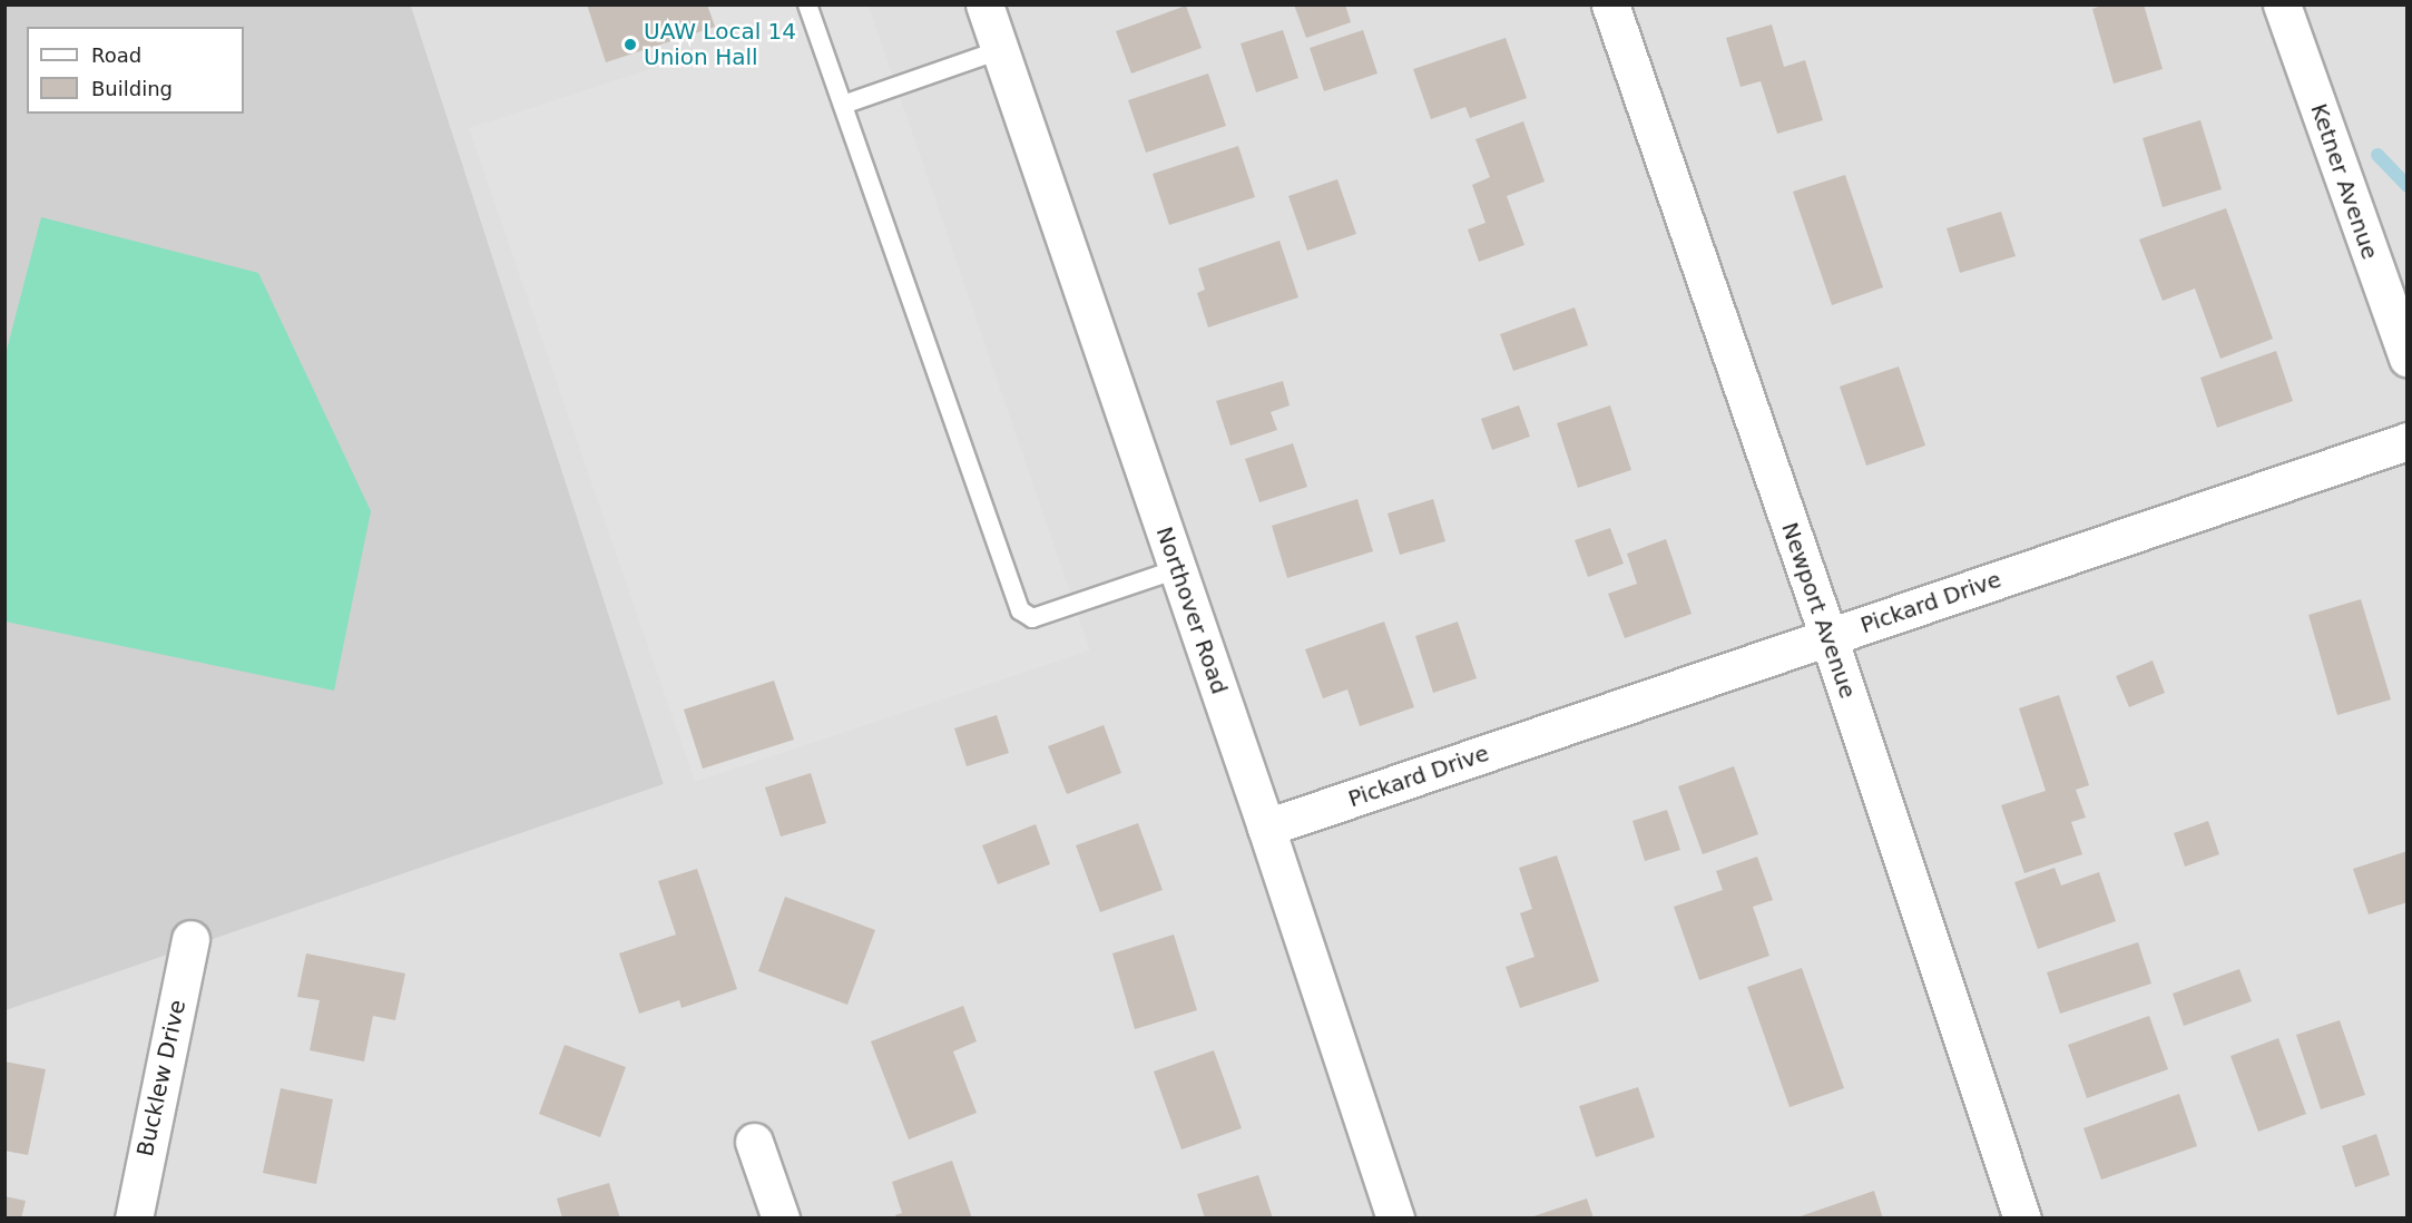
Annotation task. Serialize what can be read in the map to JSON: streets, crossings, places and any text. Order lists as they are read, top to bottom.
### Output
{
  "streets": {
    "street": [
      "Ketner Avenue",
      "Pickard Drive",
      "Northover Road",
      "Newport Avenue",
      "Bucklew Drive"
    ]
  },
  "crossings": [
    ["Pickard Drive", "Northover Road"],
    ["Pickard Drive", "Newport Avenue"]
  ],
  "places": ["UAW Local 14 Union Hall"],
  "legend": ["Road", "Building"]
}
